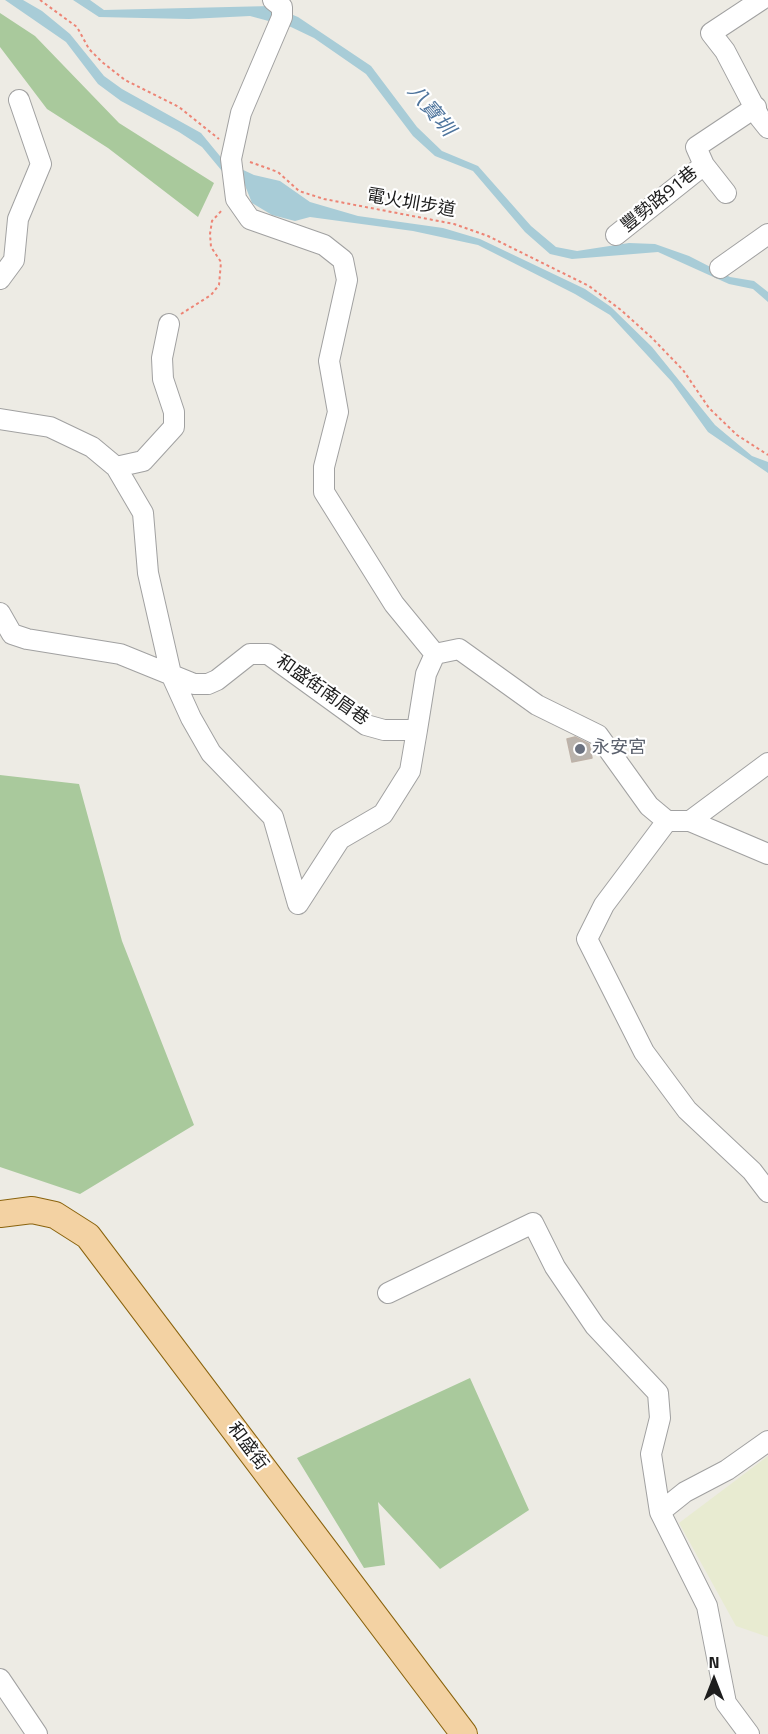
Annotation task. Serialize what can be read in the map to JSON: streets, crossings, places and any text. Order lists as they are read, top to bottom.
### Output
{
  "streets": {
    "main road": ["和盛街"],
    "street": ["豐勢路91巷", "和盛街南眉巷"],
    "path": ["電火圳步道"]
  },
  "water": ["八寶圳"],
  "places": ["永安宮"],
  "north": "top"
}
